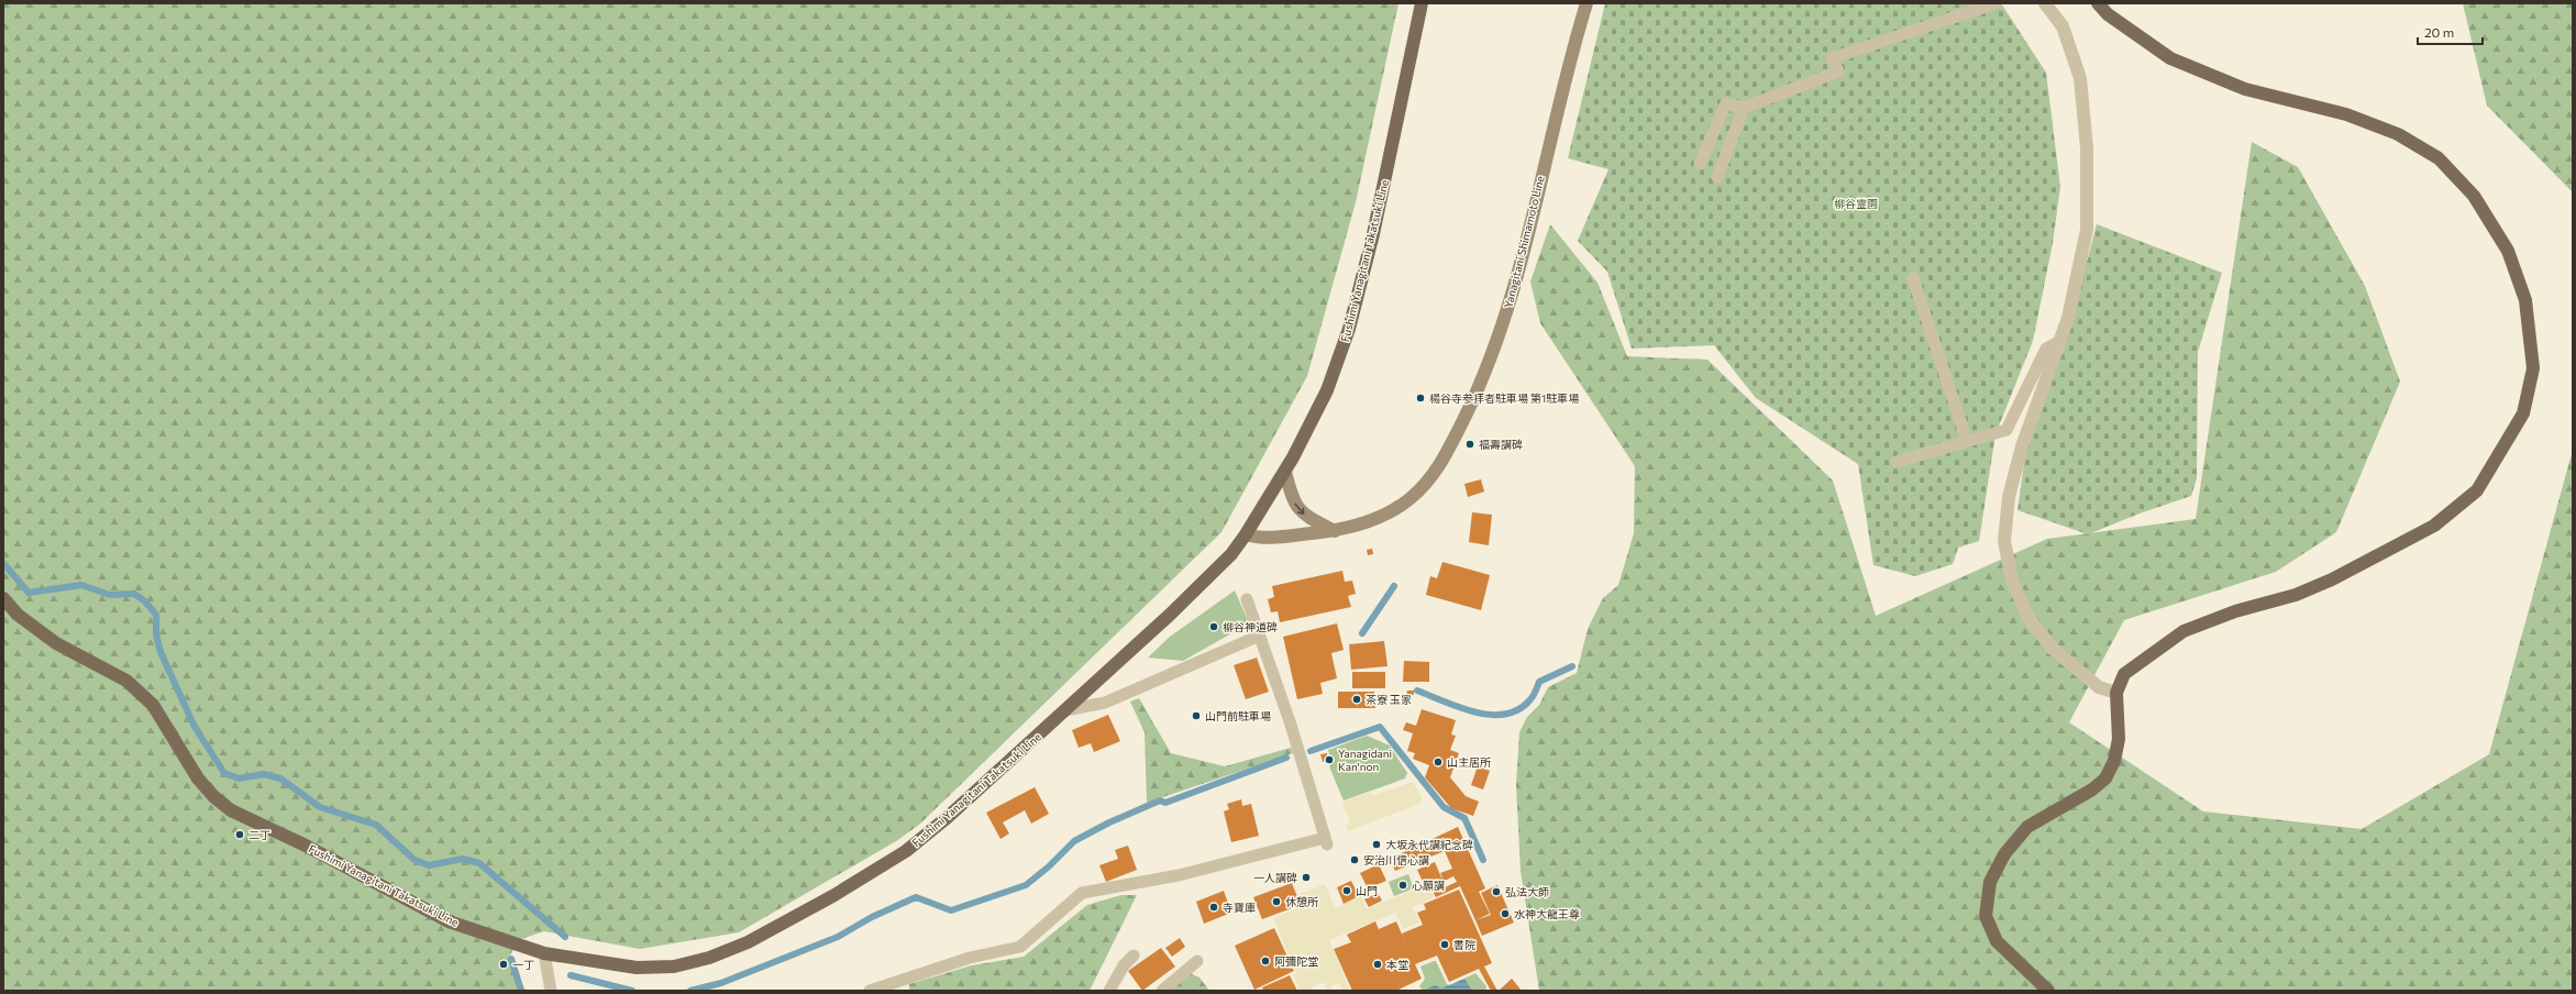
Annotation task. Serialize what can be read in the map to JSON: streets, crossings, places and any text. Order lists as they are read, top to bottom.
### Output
{
  "streets": {
    "main road": ["Yanagitani Shimamoto Line", "Fushimi Yanagitani Takatsuki Line"]
  },
  "crossings": [
    ["Yanagitani Shimamoto Line", "Fushimi Yanagitani Takatsuki Line"]
  ],
  "parks": ["柳谷霊園"],
  "places": [
    "楊谷寺参拝者駐車場 第1駐車場",
    "福壽講碑",
    "柳谷神道碑",
    "茶寮 玉家",
    "山門前駐車場",
    "Yanagidani Kan'non",
    "山主居所",
    "二丁",
    "大坂永代講紀念碑",
    "安治川信心講",
    "一人講碑",
    "心願講",
    "山門",
    "弘法大師",
    "休憩所",
    "寺寶庫",
    "水神大龍王尊",
    "書院",
    "阿彌陀堂",
    "一丁",
    "本堂"
  ],
  "scale_bar": "20 m"
}
